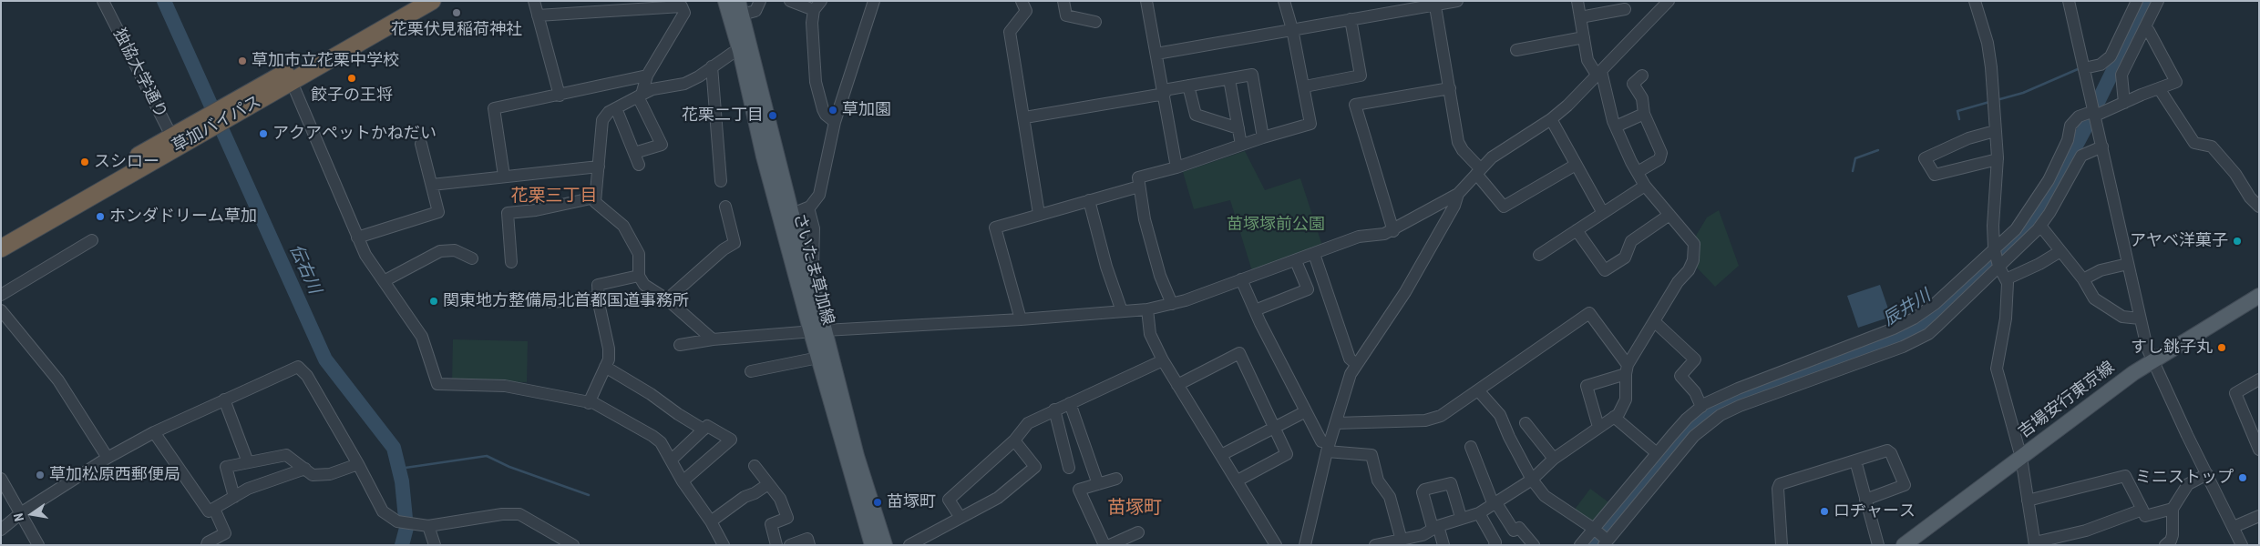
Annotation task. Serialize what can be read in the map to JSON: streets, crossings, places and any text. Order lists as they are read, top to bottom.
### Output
{
  "streets": {
    "highway": ["草加バイパス"],
    "main road": ["さいたま草加線", "吉場安行東京線"],
    "street": ["独協大学通り"]
  },
  "crossings": [
    ["独協大学通り", "草加バイパス"]
  ],
  "districts": ["花栗三丁目", "苗塚町"],
  "water": ["伝右川", "辰井川"],
  "parks": ["苗塚塚前公園"],
  "places": [
    "花栗伏見稲荷神社",
    "草加市立花栗中学校",
    "餃子の王将",
    "草加園",
    "花栗二丁目",
    "アクアペットかねだい",
    "スシロー",
    "ホンダドリーム草加",
    "アヤベ洋菓子",
    "関東地方整備局北首都国道事務所",
    "すし銚子丸",
    "草加松原西郵便局",
    "ミニストップ",
    "苗塚町",
    "ロヂャース"
  ],
  "north": "left"
}
